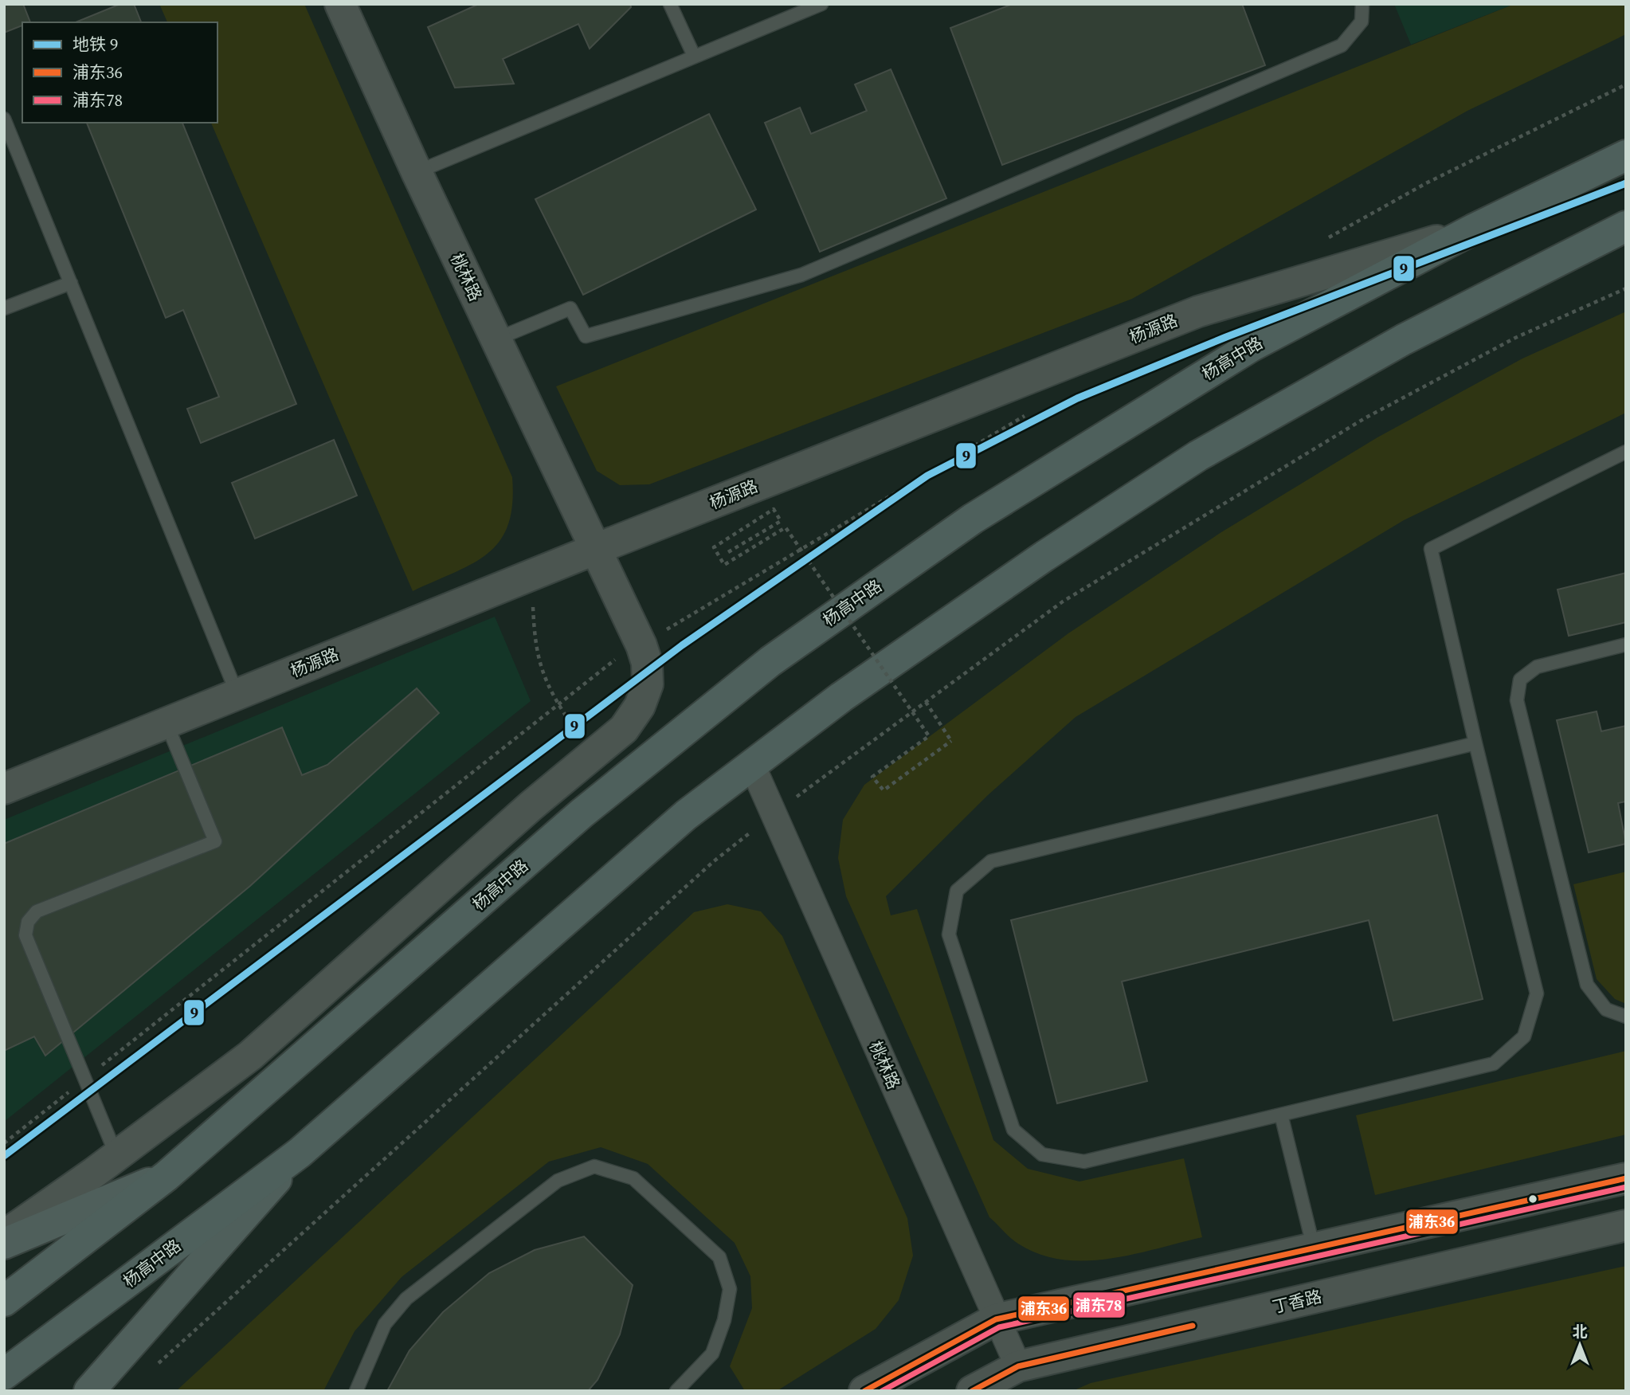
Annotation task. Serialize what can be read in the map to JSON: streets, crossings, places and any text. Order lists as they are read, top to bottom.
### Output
{
  "streets": {
    "highway": ["杨高中路"],
    "street": ["桃林路", "杨源路", "丁香路"]
  },
  "crossings": [
    ["桃林路", "杨源路"],
    ["桃林路", "杨高中路"],
    ["桃林路", "丁香路"],
    ["杨源路", "杨高中路"]
  ],
  "lines": ["metro line 9", "transit line 浦东36", "transit line 浦东78"],
  "legend": ["地铁 9", "浦东36", "浦东78"],
  "north": "top"
}
